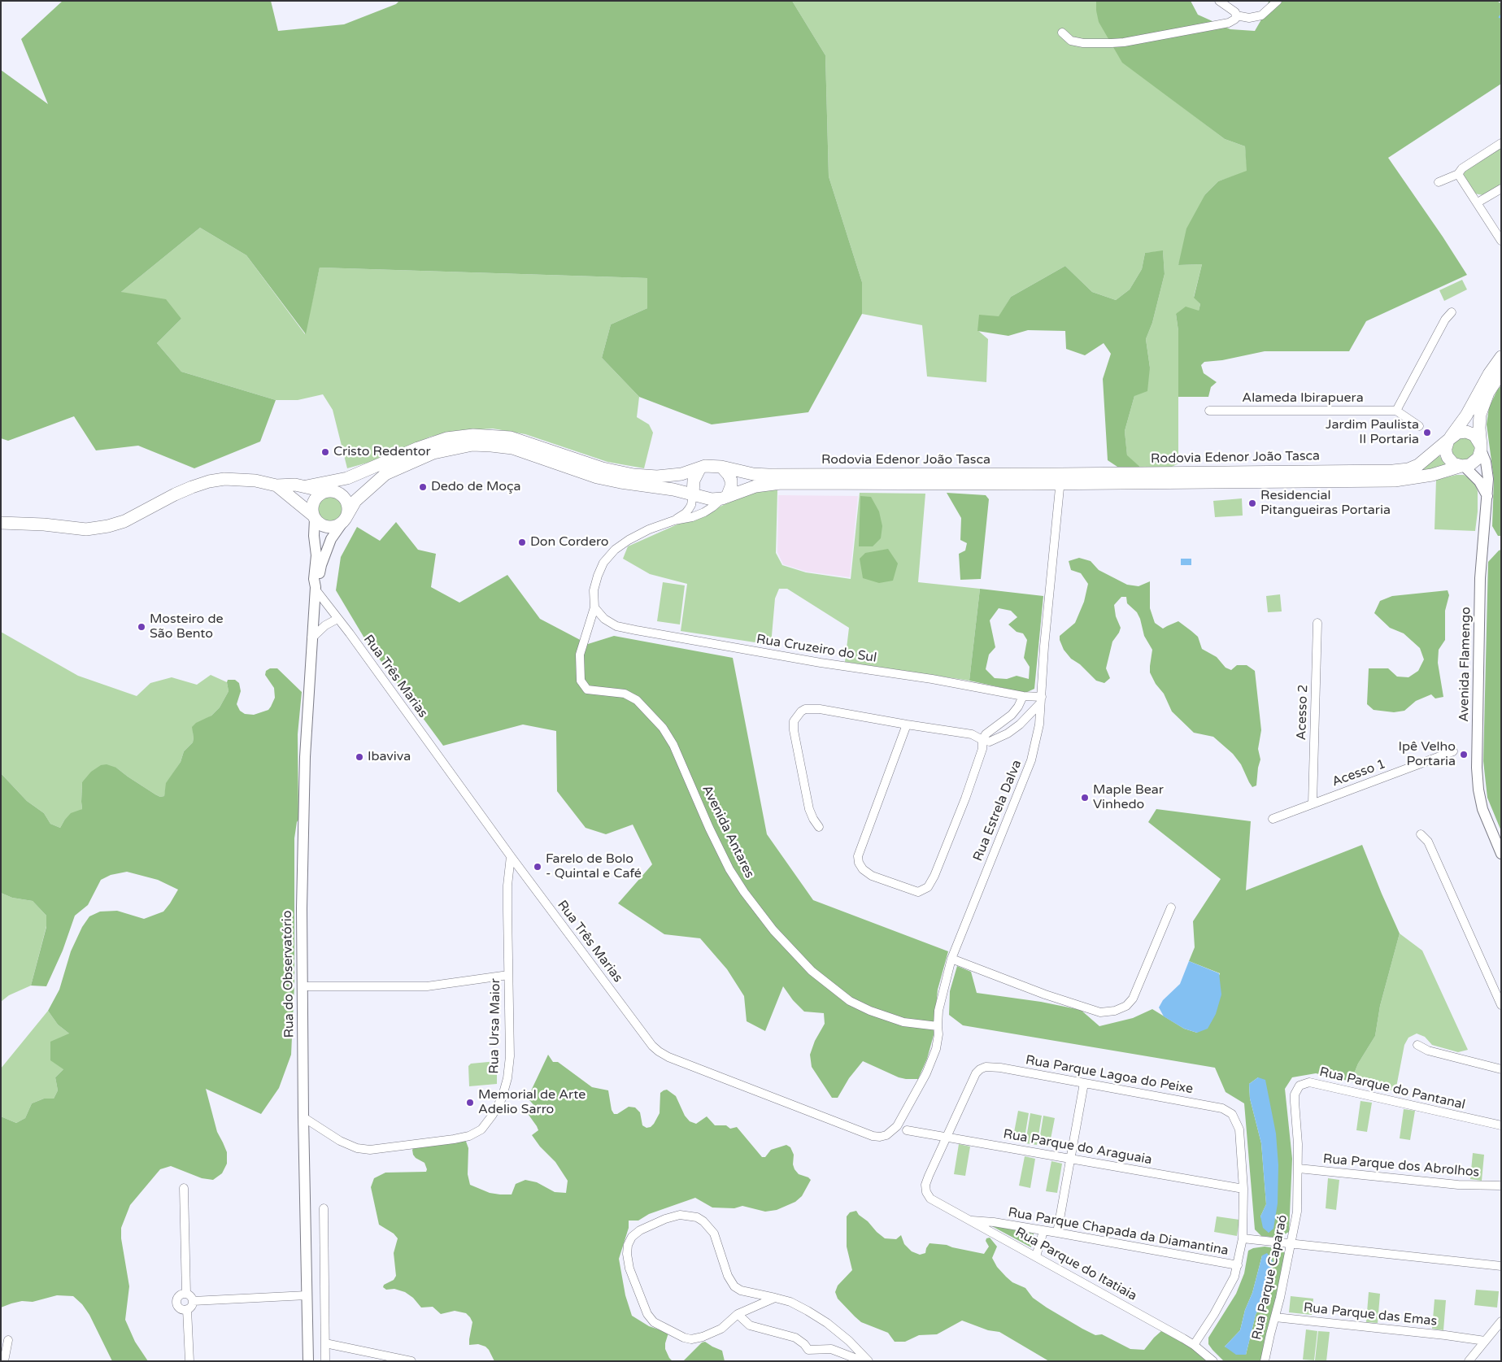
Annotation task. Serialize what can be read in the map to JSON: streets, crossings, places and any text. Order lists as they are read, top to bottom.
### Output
{
  "streets": {
    "main road": ["Rodovia Edenor João Tasca"],
    "street": [
      "Alameda Ibirapuera",
      "Rua Cruzeiro do Sul",
      "Avenida Flamengo",
      "Rua Três Marias",
      "Acesso 2",
      "Acesso 1",
      "Rua Estrela Dalva",
      "Avenida Antares",
      "Rua do Observatório",
      "Rua Ursa Maior",
      "Rua Parque Lagoa do Peixe",
      "Rua Parque do Pantanal",
      "Rua Parque do Araguaia",
      "Rua Parque dos Abrolhos",
      "Rua Parque Chapada da Diamantina",
      "Rua Parque do Itatiaia",
      "Rua Parque Caparaó",
      "Rua Parque das Emas"
    ]
  },
  "crossings": [
    ["Rodovia Edenor João Tasca", "Avenida Flamengo"],
    ["Rodovia Edenor João Tasca", "Rua Estrela Dalva"],
    ["Rodovia Edenor João Tasca", "Rua do Observatório"],
    ["Rua Cruzeiro do Sul", "Rua Estrela Dalva"],
    ["Rua Cruzeiro do Sul", "Avenida Antares"],
    ["Rua Três Marias", "Rua Estrela Dalva"],
    ["Rua Três Marias", "Rua do Observatório"],
    ["Rua Três Marias", "Rua Ursa Maior"],
    ["Acesso 2", "Acesso 1"],
    ["Rua Estrela Dalva", "Avenida Antares"],
    ["Rua do Observatório", "Rua Ursa Maior"],
    ["Rua Parque Lagoa do Peixe", "Rua Parque do Araguaia"],
    ["Rua Parque Lagoa do Peixe", "Rua Parque do Itatiaia"],
    ["Rua Parque do Pantanal", "Rua Parque Caparaó"],
    ["Rua Parque do Araguaia", "Rua Parque do Itatiaia"],
    ["Rua Parque dos Abrolhos", "Rua Parque Caparaó"],
    ["Rua Parque Chapada da Diamantina", "Rua Parque do Itatiaia"],
    ["Rua Parque Caparaó", "Rua Parque das Emas"]
  ],
  "places": [
    "Jardim Paulista II Portaria",
    "Cristo Redentor",
    "Dedo de Moça",
    "Residencial Pitangueiras Portaria",
    "Don Cordero",
    "Mosteiro de São Bento",
    "Ipê Velho Portaria",
    "Ibaviva",
    "Maple Bear Vinhedo",
    "Farelo de Bolo - Quintal e Café",
    "Memorial de Arte Adelio Sarro"
  ]
}
